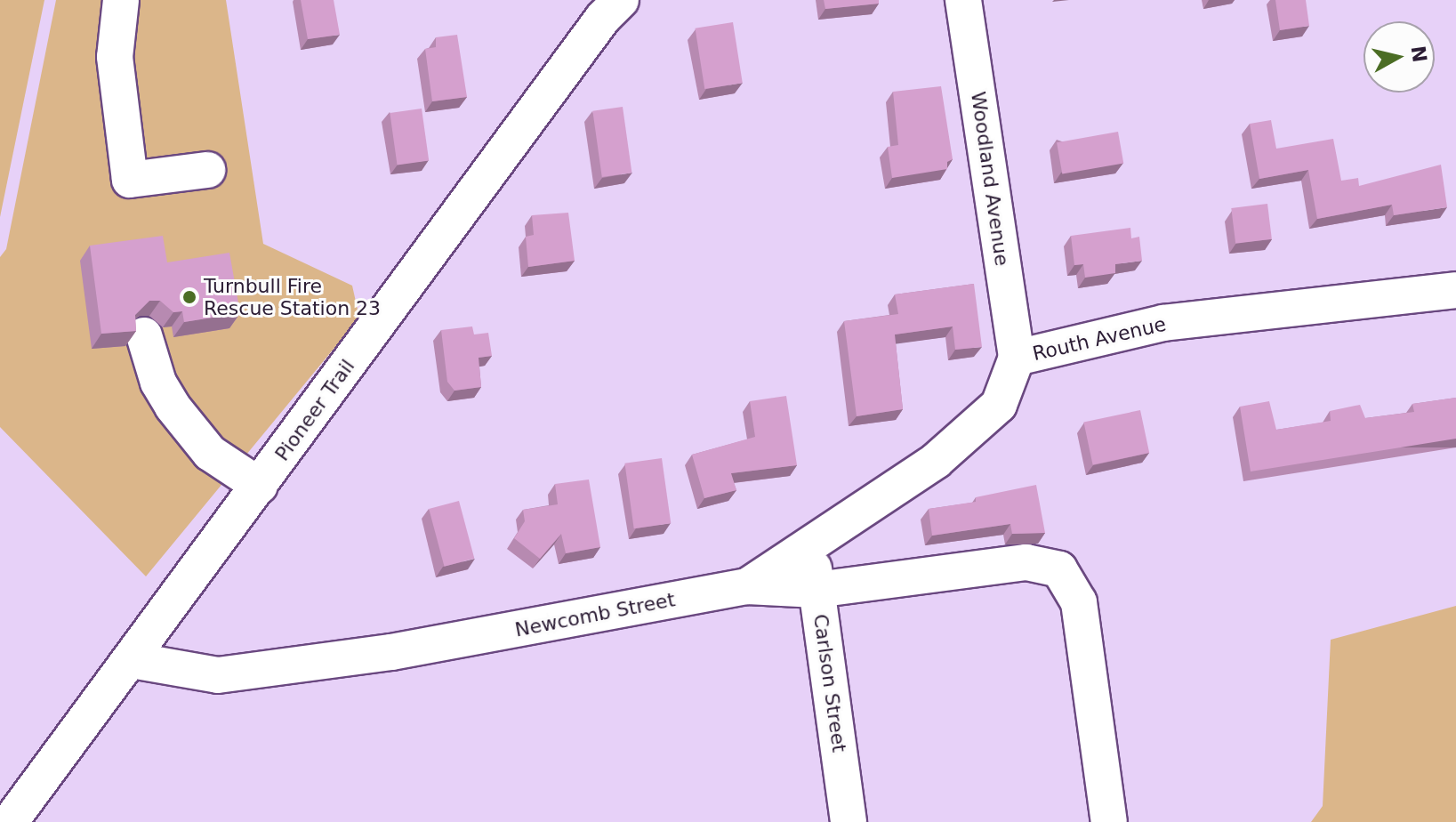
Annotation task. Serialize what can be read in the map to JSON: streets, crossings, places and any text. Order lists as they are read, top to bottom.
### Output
{
  "streets": {
    "street": [
      "Woodland Avenue",
      "Routh Avenue",
      "Pioneer Trail",
      "Newcomb Street",
      "Carlson Street"
    ]
  },
  "crossings": [
    ["Woodland Avenue", "Routh Avenue"],
    ["Routh Avenue", "Newcomb Street"],
    ["Routh Avenue", "Carlson Street"],
    ["Pioneer Trail", "Newcomb Street"],
    ["Newcomb Street", "Carlson Street"]
  ],
  "places": ["Turnbull Fire Rescue Station 23"],
  "north": "right"
}
